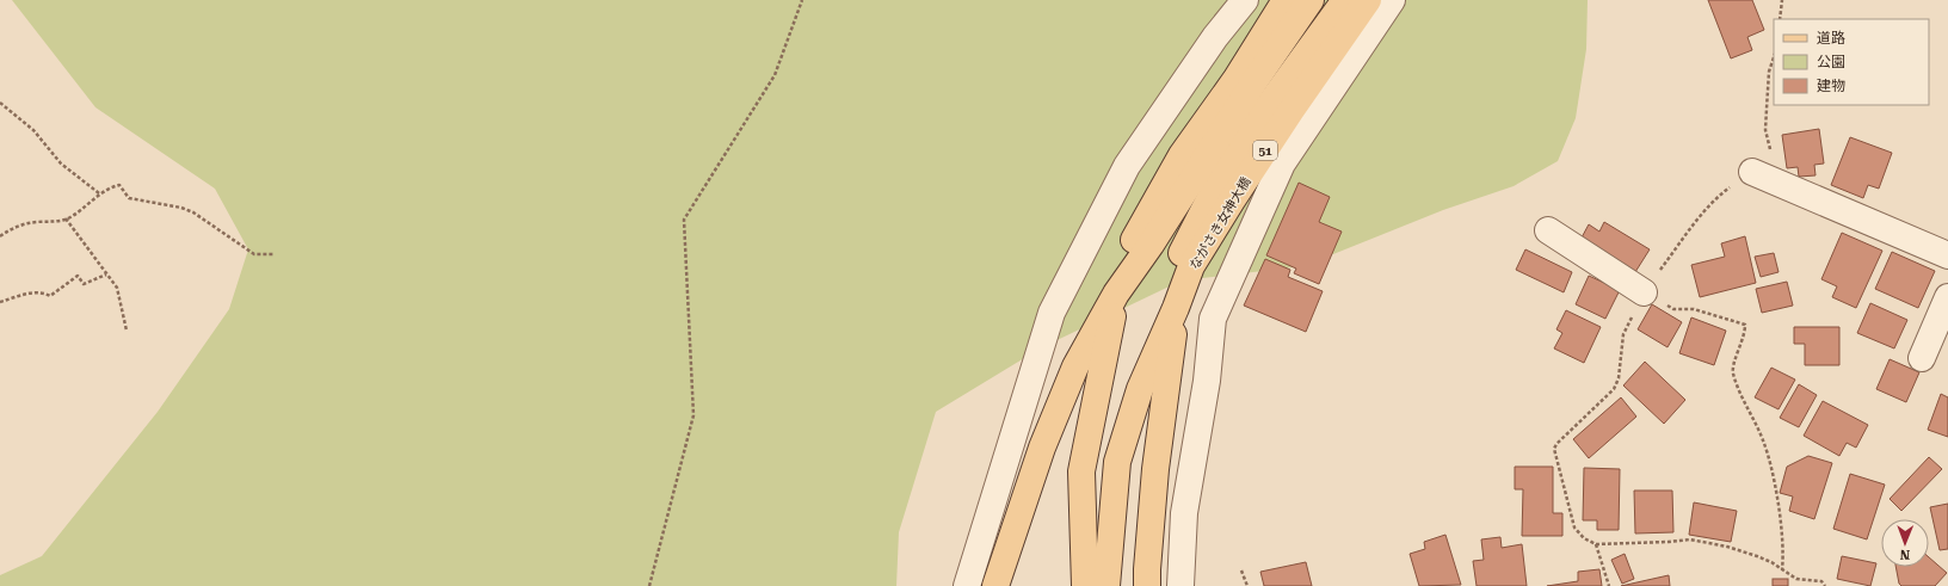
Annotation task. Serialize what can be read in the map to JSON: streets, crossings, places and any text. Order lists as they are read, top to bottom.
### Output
{
  "streets": {
    "main road": ["51", "ながさき女神大橋"]
  },
  "crossings": [
    ["51", "ながさき女神大橋"]
  ],
  "legend": ["道路", "公園", "建物"],
  "north": "bottom"
}
